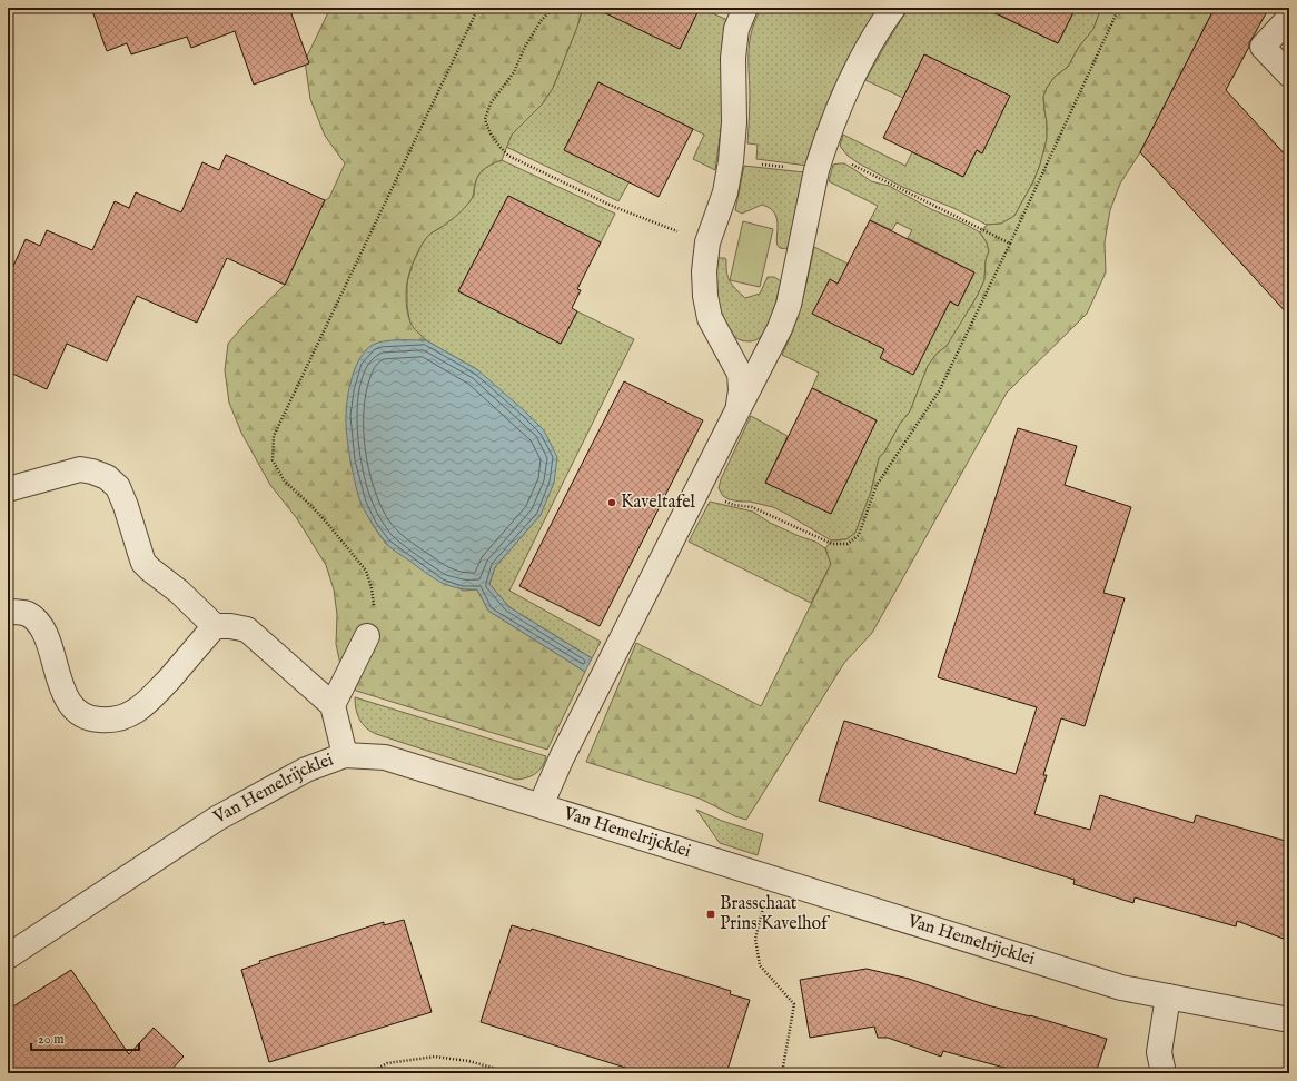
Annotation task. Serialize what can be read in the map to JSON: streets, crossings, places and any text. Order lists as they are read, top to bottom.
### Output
{
  "streets": {
    "street": ["Van Hemelrijcklei"]
  },
  "places": {
    "other": ["Kaveltafel"],
    "transit": ["Brasschaat Prins Kavelhof"]
  },
  "scale_bar": "20 m"
}
